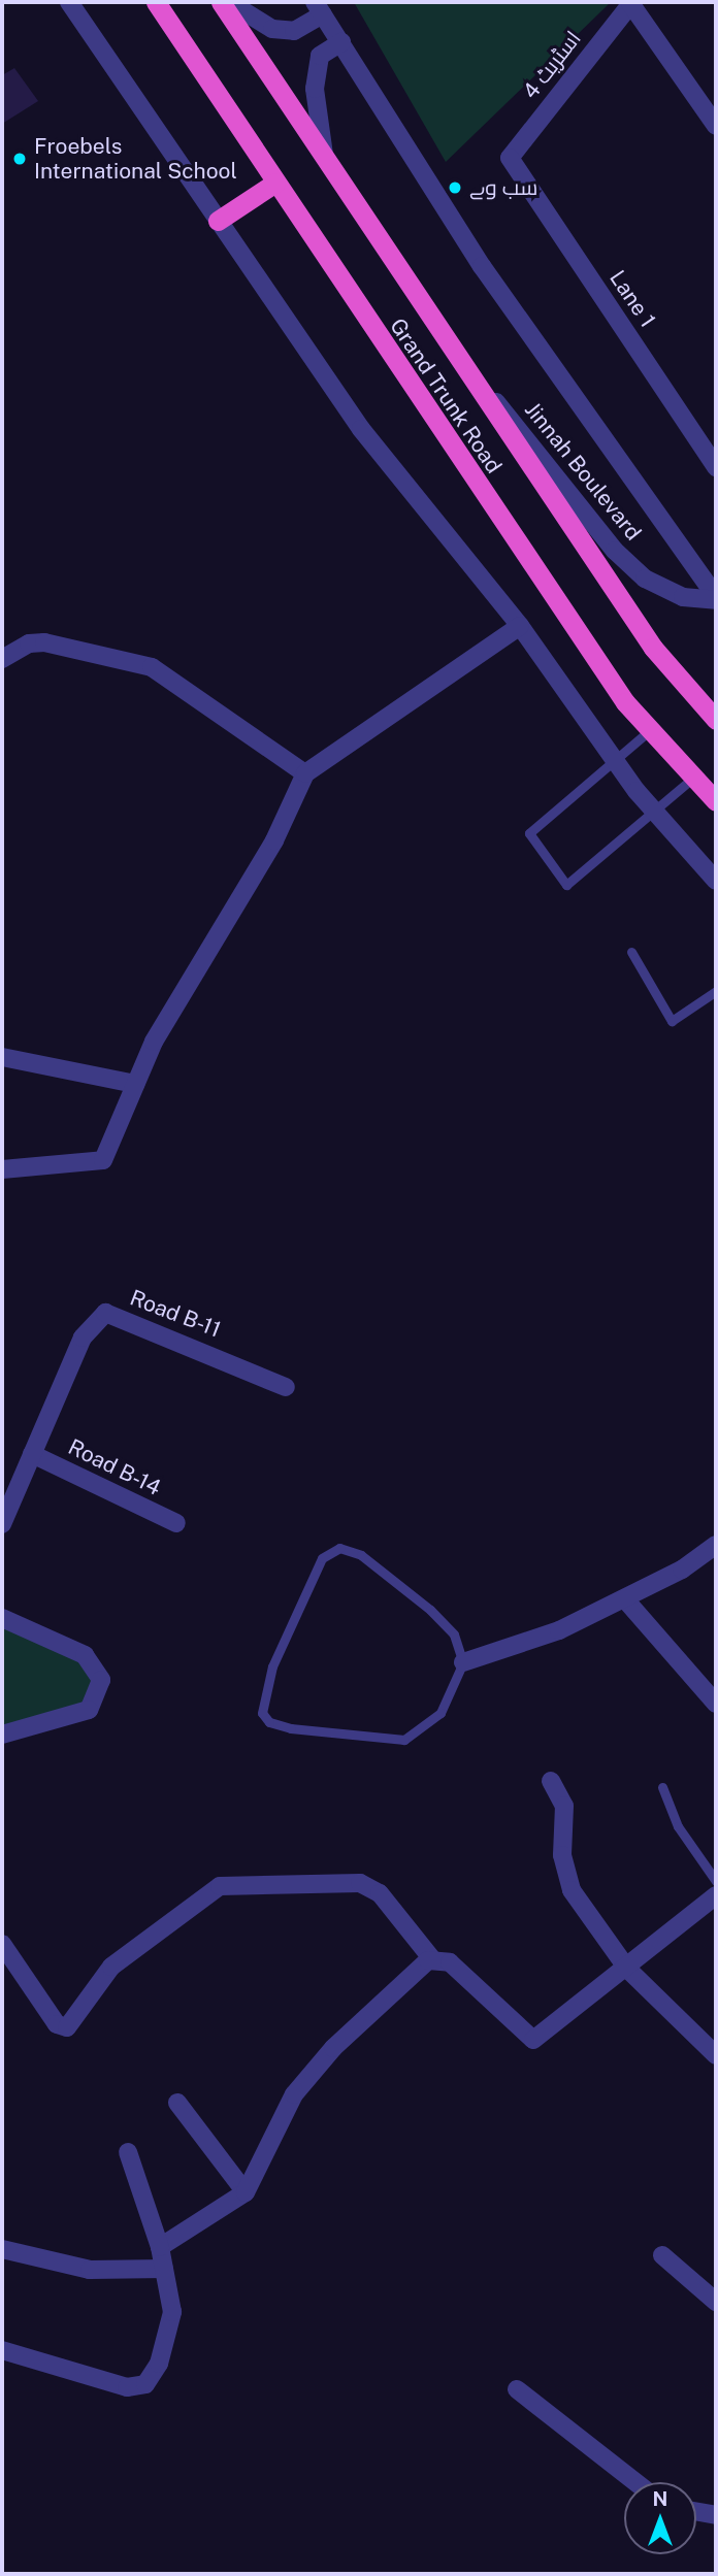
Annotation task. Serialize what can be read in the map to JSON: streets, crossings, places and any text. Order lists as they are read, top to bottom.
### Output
{
  "streets": {
    "highway": ["Grand Trunk Road"],
    "street": [
      "اسٹریٹ 4",
      "Lane 1",
      "Jinnah Boulevard",
      "Road B-11",
      "Road B-14"
    ]
  },
  "crossings": [
    ["اسٹریٹ 4", "Lane 1"],
    ["Grand Trunk Road", "Jinnah Boulevard"],
    ["Road B-11", "Road B-14"]
  ],
  "places": ["Froebels International School", "سب وے"],
  "north": "top"
}
